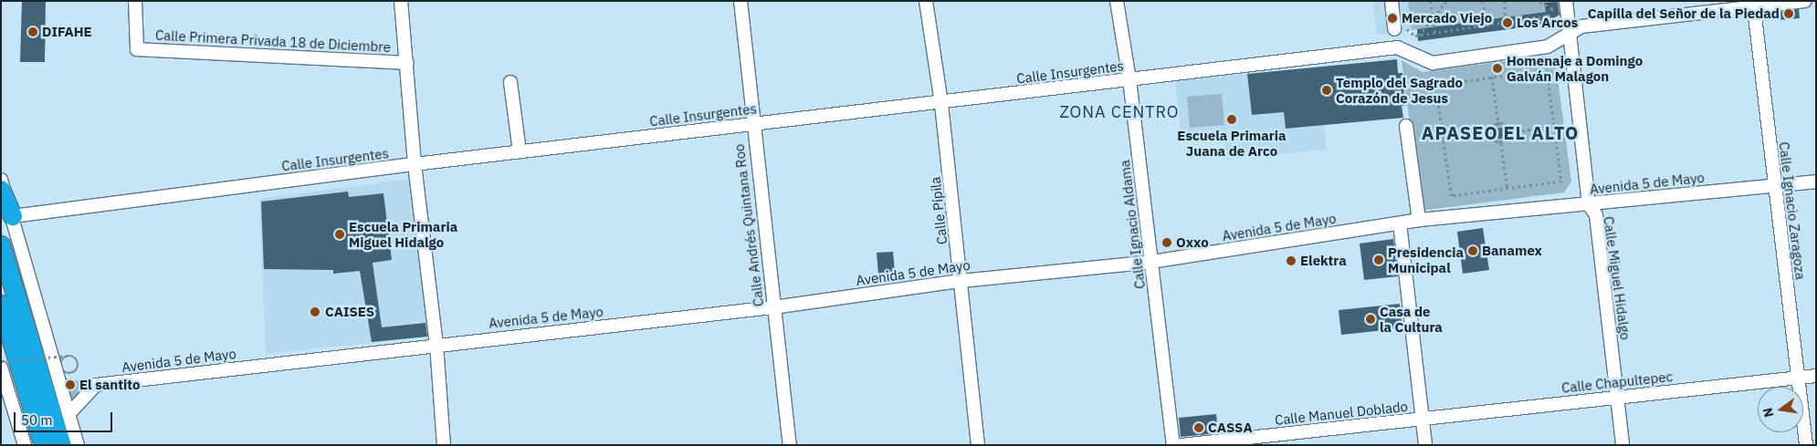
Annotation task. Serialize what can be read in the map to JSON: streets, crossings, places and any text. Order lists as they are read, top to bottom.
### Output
{
  "streets": {
    "street": [
      "Calle Primera Privada 18 de Diciembre",
      "Calle Insurgentes",
      "Avenida 5 de Mayo",
      "Calle Pípila",
      "Calle Ignacio Zaragoza",
      "Calle Ignacio Aldama",
      "Calle Andrés Quintana Roo",
      "Calle Miguel Hidalgo",
      "Calle Chapultepec",
      "Calle Manuel Doblado"
    ]
  },
  "crossings": [
    ["Calle Insurgentes", "Calle Pípila"],
    ["Calle Insurgentes", "Calle Ignacio Aldama"],
    ["Calle Insurgentes", "Calle Andrés Quintana Roo"],
    ["Avenida 5 de Mayo", "Calle Pípila"],
    ["Avenida 5 de Mayo", "Calle Ignacio Zaragoza"],
    ["Avenida 5 de Mayo", "Calle Ignacio Aldama"],
    ["Avenida 5 de Mayo", "Calle Andrés Quintana Roo"],
    ["Avenida 5 de Mayo", "Calle Miguel Hidalgo"],
    ["Calle Ignacio Zaragoza", "Calle Chapultepec"],
    ["Calle Miguel Hidalgo", "Calle Chapultepec"],
    ["Calle Chapultepec", "Calle Manuel Doblado"]
  ],
  "districts": ["ZONA CENTRO", "APASEO EL ALTO"],
  "places": [
    "Capilla del Señor de la Piedad",
    "Mercado Viejo",
    "Los Arcos",
    "DIFAHE",
    "Homenaje a Domingo Galván Malagon",
    "Templo del Sagrado Corazón de Jesus",
    "Escuela Primaria Juana de Arco",
    "Escuela Primaria Miguel Hidalgo",
    "Oxxo",
    "Banamex",
    "Presidencia Municipal",
    "Elektra",
    "CAISES",
    "Casa de la Cultura",
    "El santito",
    "CASSA"
  ],
  "scale_bar": "50 m",
  "north": "left"
}
